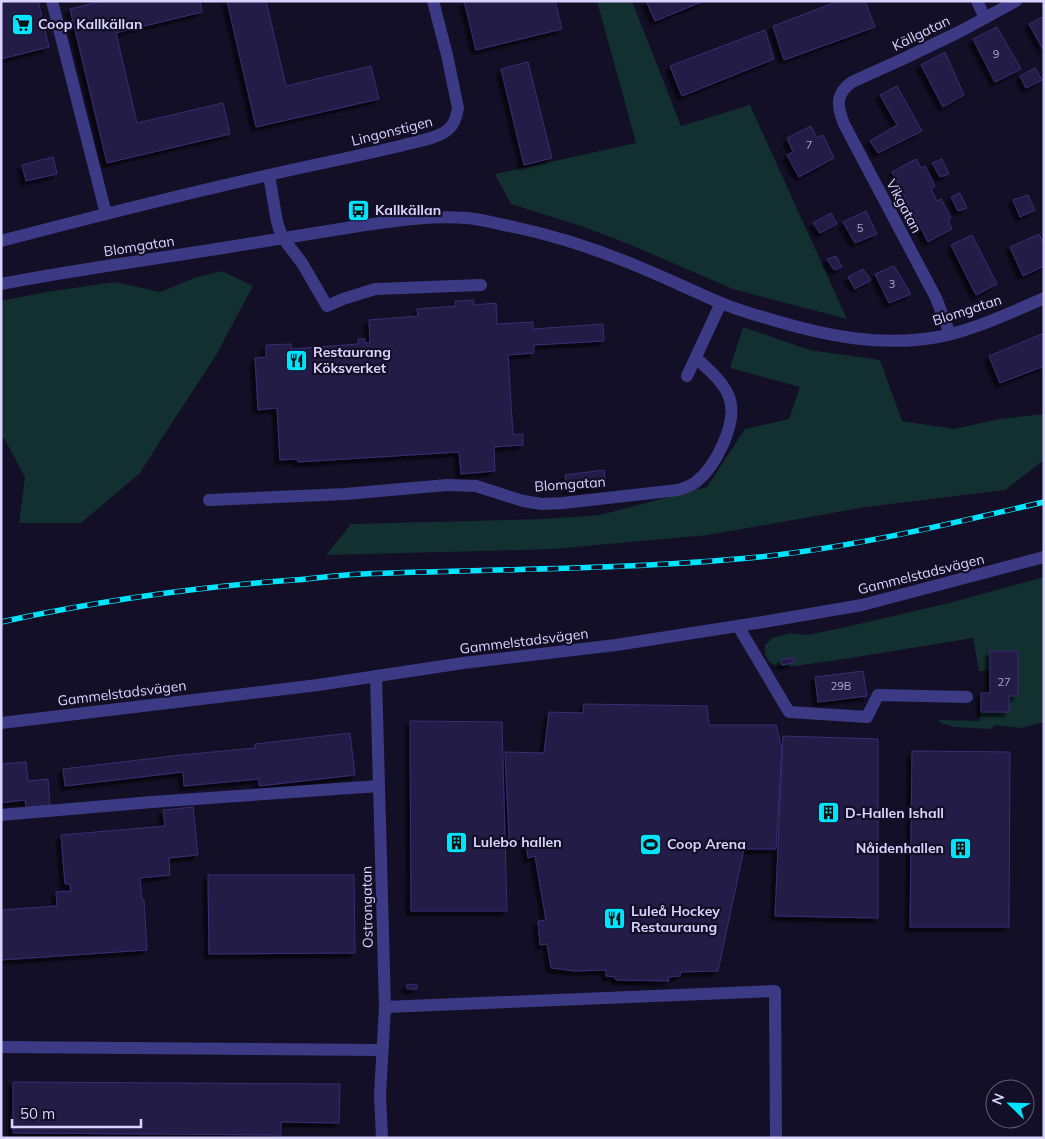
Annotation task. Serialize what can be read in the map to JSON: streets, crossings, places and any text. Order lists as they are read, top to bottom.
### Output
{
  "streets": {
    "street": [
      "Källgatan",
      "Lingonstigen",
      "Vikgatan",
      "Blomgatan",
      "Gammelstadsvägen",
      "Ostrongatan"
    ]
  },
  "crossings": [
    ["Källgatan", "Vikgatan"],
    ["Vikgatan", "Blomgatan"],
    ["Gammelstadsvägen", "Ostrongatan"]
  ],
  "places": {
    "supermarket": ["Coop Kallkällan"],
    "bus stop": ["Kallkällan"],
    "restaurant": ["Restaurang Köksverket", "Luleå Hockey Restauraung"],
    "building": ["D-Hallen Ishall", "Lulebo hallen", "Nåidenhallen"],
    "sports": ["Coop Arena"]
  },
  "house_numbers": [
    "9",
    "7",
    "5",
    "3",
    "27",
    "29B"
  ],
  "scale_bar": "50 m",
  "north": "top left"
}
